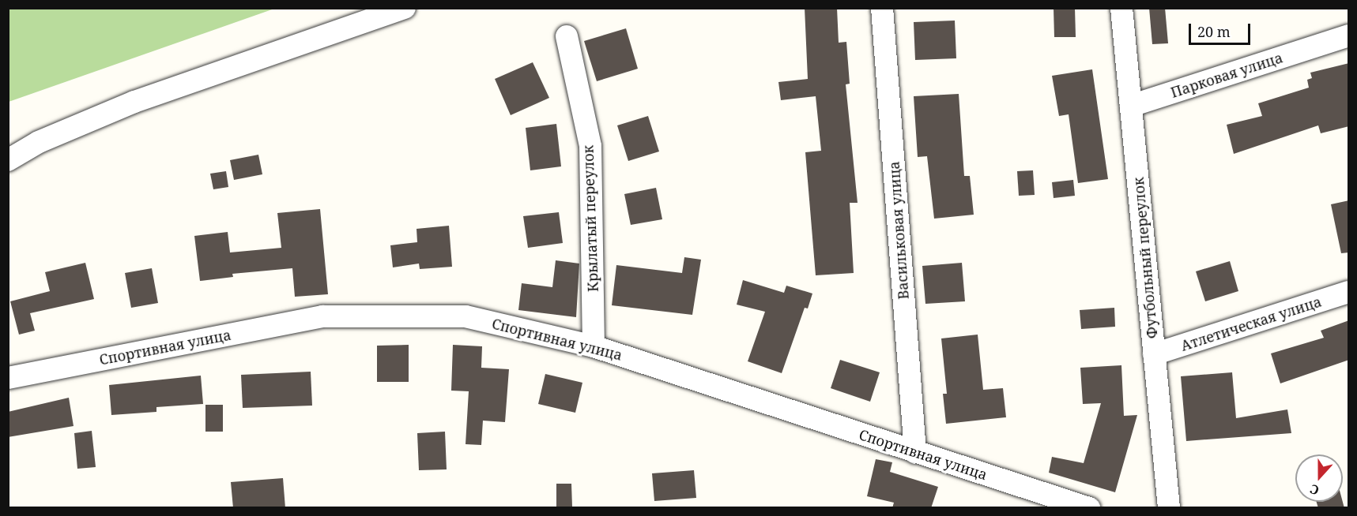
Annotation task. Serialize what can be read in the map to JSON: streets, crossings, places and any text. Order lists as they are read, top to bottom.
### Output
{
  "streets": {
    "street": [
      "Парковая улица",
      "Крылатый переулок",
      "Васильковая улица",
      "Футбольный переулок",
      "Атлетическая улица",
      "Спортивная улица"
    ]
  },
  "crossings": [
    ["Парковая улица", "Футбольный переулок"],
    ["Крылатый переулок", "Спортивная улица"],
    ["Васильковая улица", "Спортивная улица"],
    ["Футбольный переулок", "Атлетическая улица"]
  ],
  "scale_bar": "20 m",
  "north": "bottom"
}
